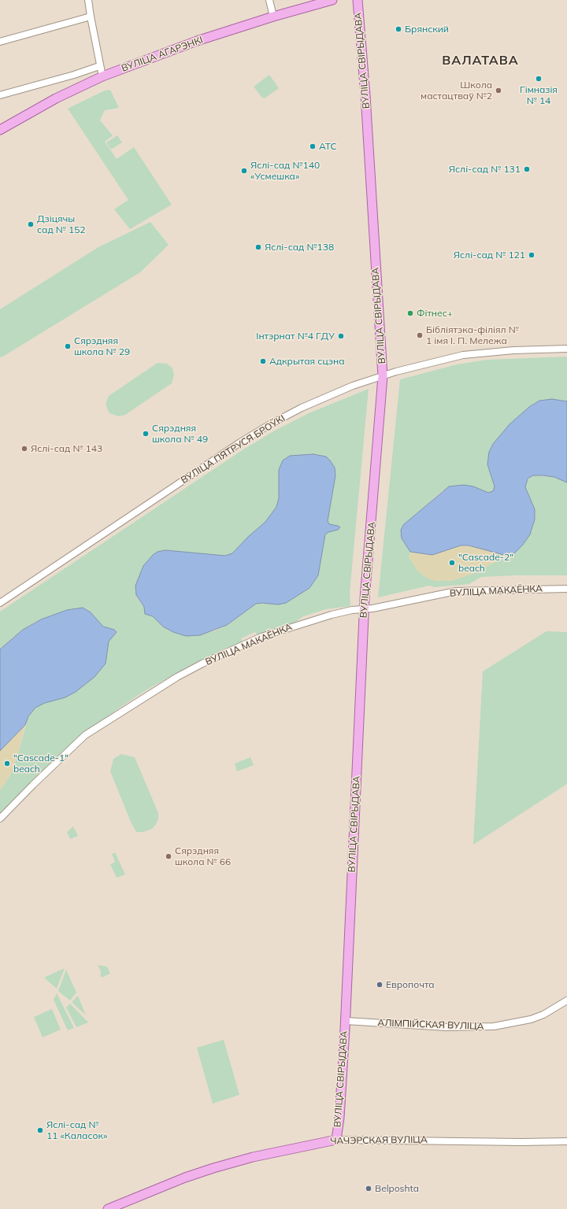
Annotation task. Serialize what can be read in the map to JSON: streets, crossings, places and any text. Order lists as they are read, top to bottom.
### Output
{
  "streets": {
    "main road": ["ВУЛІЦА АГАРЭНКІ", "ВУЛІЦА СВІРЫДАВА", "ЧАЧЭРСКАЯ ВУЛІЦА"],
    "street": ["ВУЛІЦА ПЯТРУСЯ БРОЎКІ", "ВУЛІЦА МАКАЁНКА", "АЛІМПІЙСКАЯ ВУЛІЦА"]
  },
  "crossings": [
    ["ВУЛІЦА СВІРЫДАВА", "ВУЛІЦА ПЯТРУСЯ БРОЎКІ"],
    ["ВУЛІЦА СВІРЫДАВА", "ВУЛІЦА МАКАЁНКА"],
    ["ВУЛІЦА СВІРЫДАВА", "АЛІМПІЙСКАЯ ВУЛІЦА"],
    ["ВУЛІЦА СВІРЫДАВА", "ЧАЧЭРСКАЯ ВУЛІЦА"]
  ],
  "districts": ["ВАЛАТАВА"],
  "places": [
    "Брянский",
    "Гімназія № 14",
    "Школа мастацтваў №2",
    "АТС",
    "Яслі-сад № 131",
    "Яслі-сад №140 «Усмешка»",
    "Дзіцячы сад № 152",
    "Яслі-сад №138",
    "Яслі-сад № 121",
    "Фітнес+",
    "Бібліятэка-філіял № 1 імя І. П. Мележа",
    "Інтэрнат №4 ГДУ",
    "Сярэдняя школа № 29",
    "Адкрытая сцэна",
    "Сярэдняя школа № 49",
    "Яслі-сад № 143",
    "\"Cascade-2\" beach",
    "\"Cascade-1\" beach",
    "Сярэдняя школа № 66",
    "Европочта",
    "Яслі-сад № 11 «Каласок»",
    "Belposhta"
  ]
}
